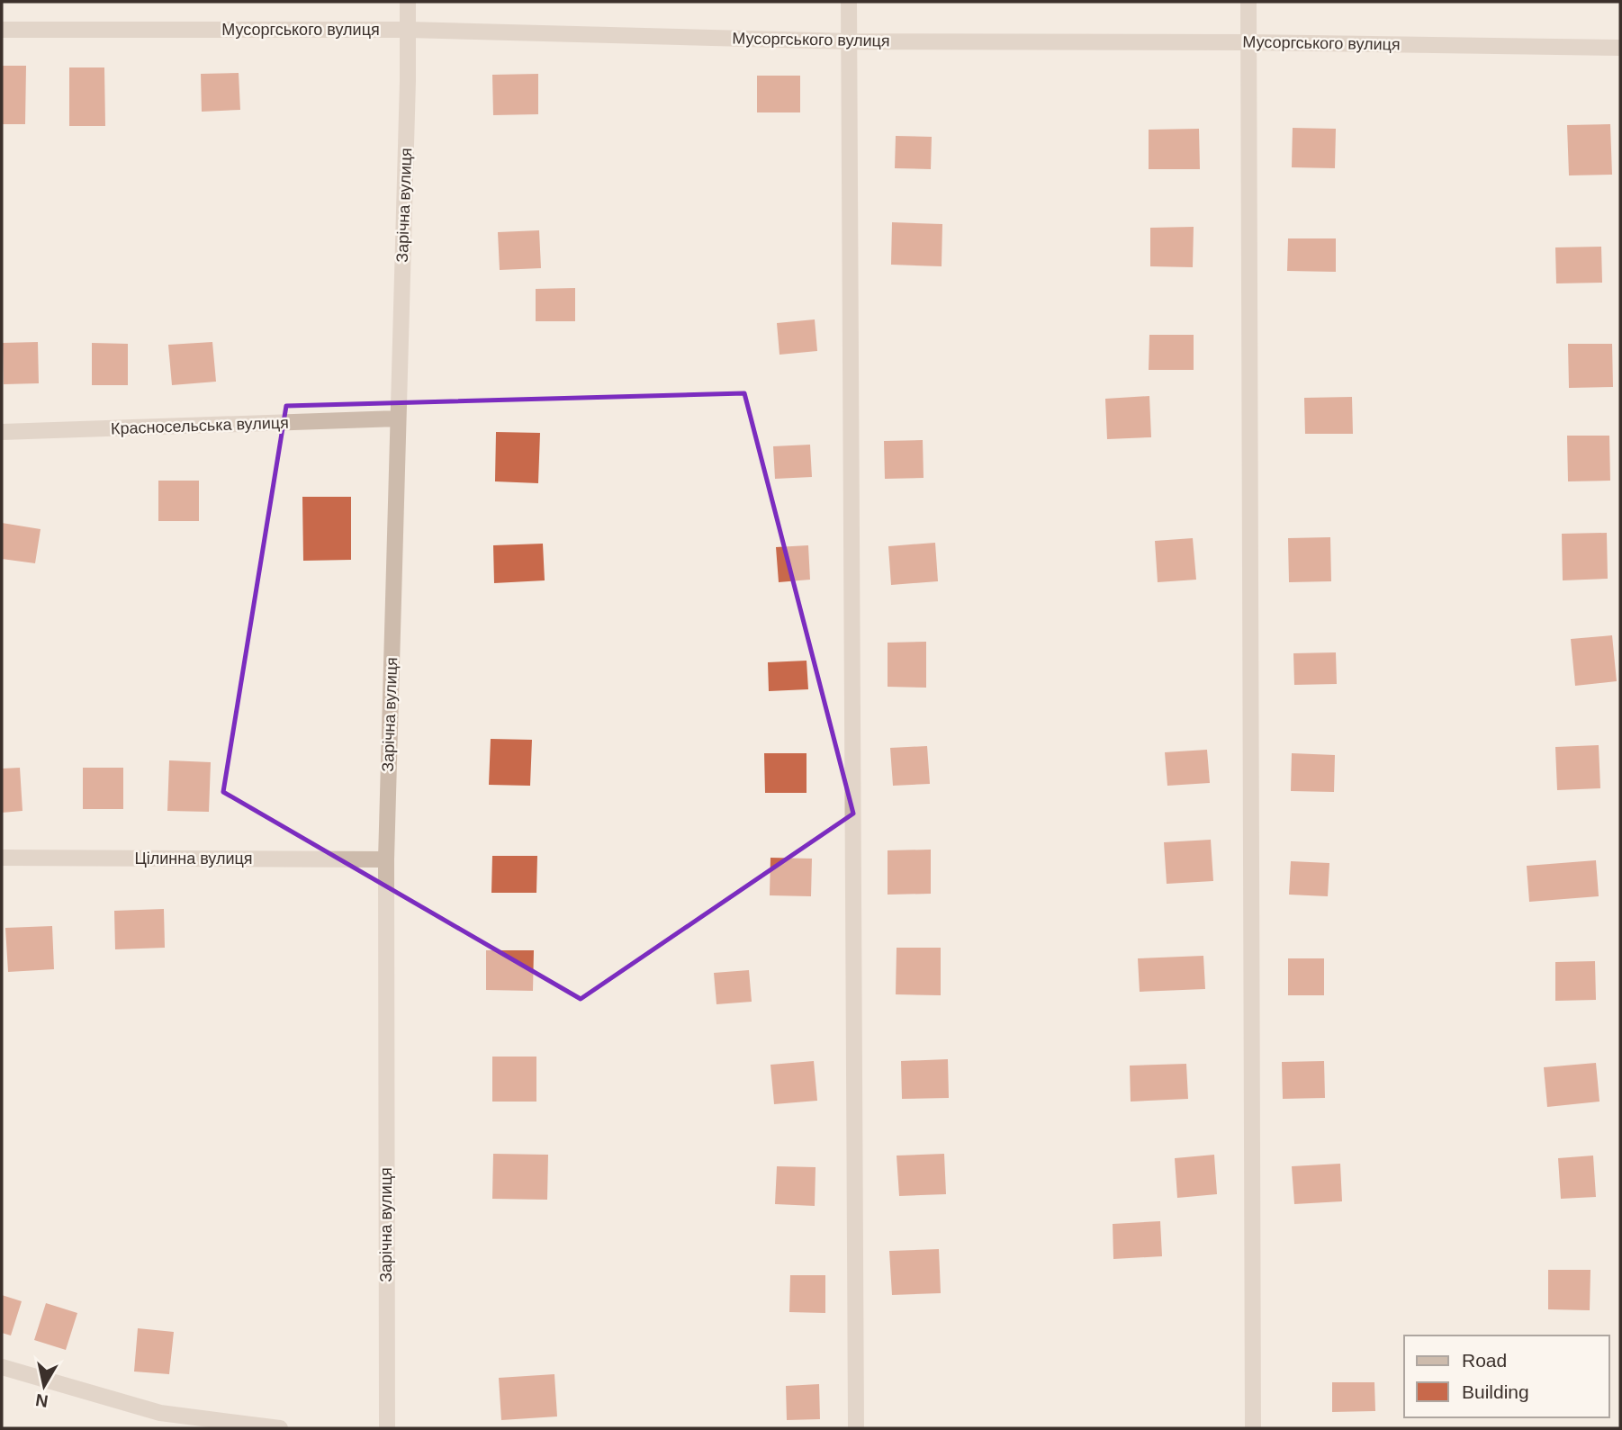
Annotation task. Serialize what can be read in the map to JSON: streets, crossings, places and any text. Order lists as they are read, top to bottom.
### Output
{
  "streets": {
    "street": [
      "Мусоргського вулиця",
      "Зарічна вулиця",
      "Красносельська вулиця",
      "Цілинна вулиця"
    ]
  },
  "crossings": [
    ["Мусоргського вулиця", "Зарічна вулиця"],
    ["Зарічна вулиця", "Красносельська вулиця"],
    ["Зарічна вулиця", "Цілинна вулиця"]
  ],
  "legend": ["Road", "Building"],
  "north": "bottom"
}
